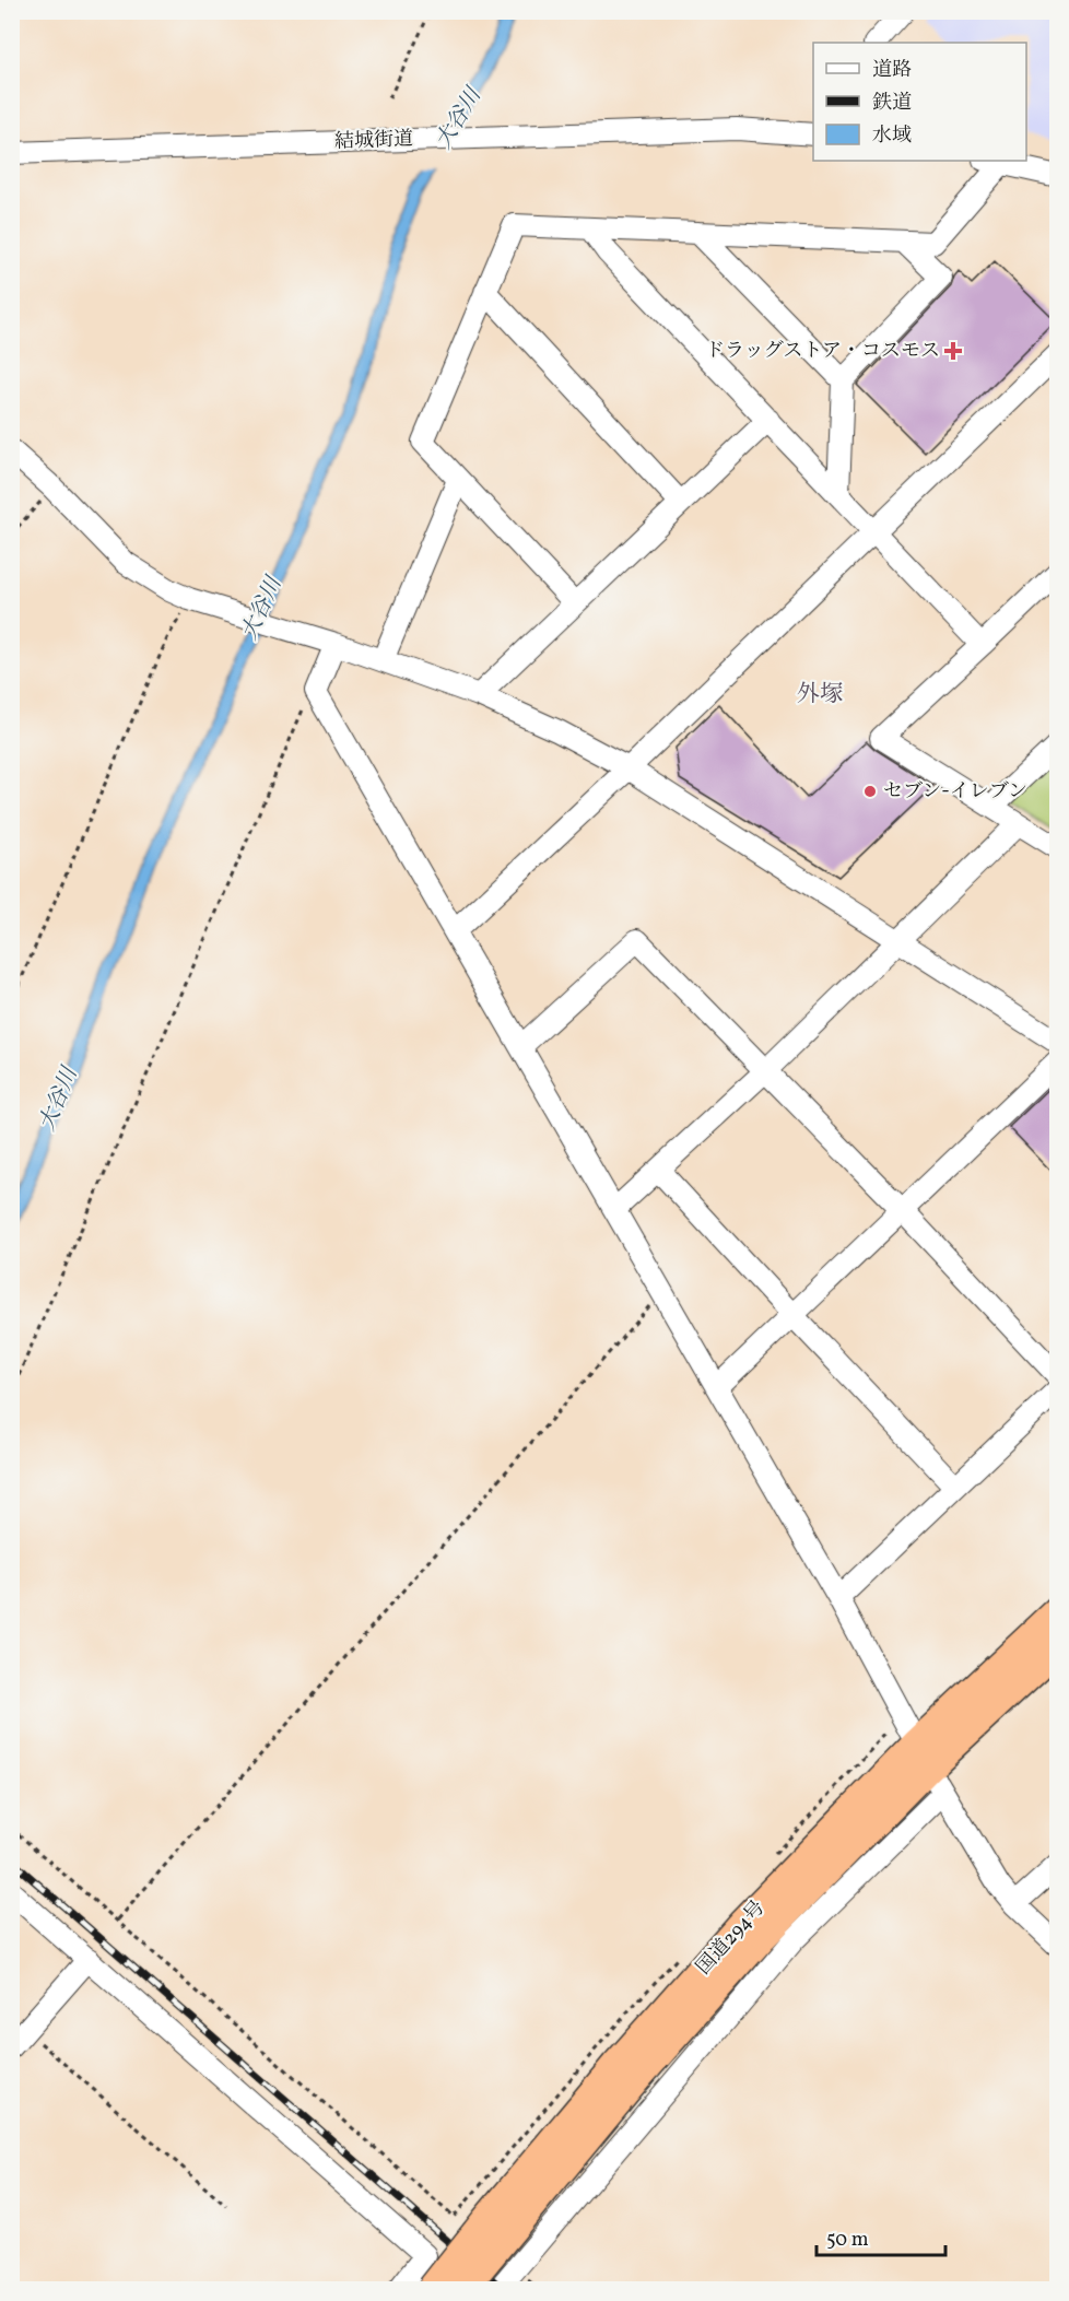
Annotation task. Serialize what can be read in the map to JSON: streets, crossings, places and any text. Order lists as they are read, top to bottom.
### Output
{
  "streets": {
    "highway": ["国道294号"],
    "street": ["結城街道"]
  },
  "districts": ["外塚"],
  "water": ["大谷川"],
  "places": {
    "health": ["ドラッグストア・コスモス"],
    "other": ["セブン-イレブン"]
  },
  "legend": ["道路", "鉄道", "水域"],
  "scale_bar": "50 m"
}
